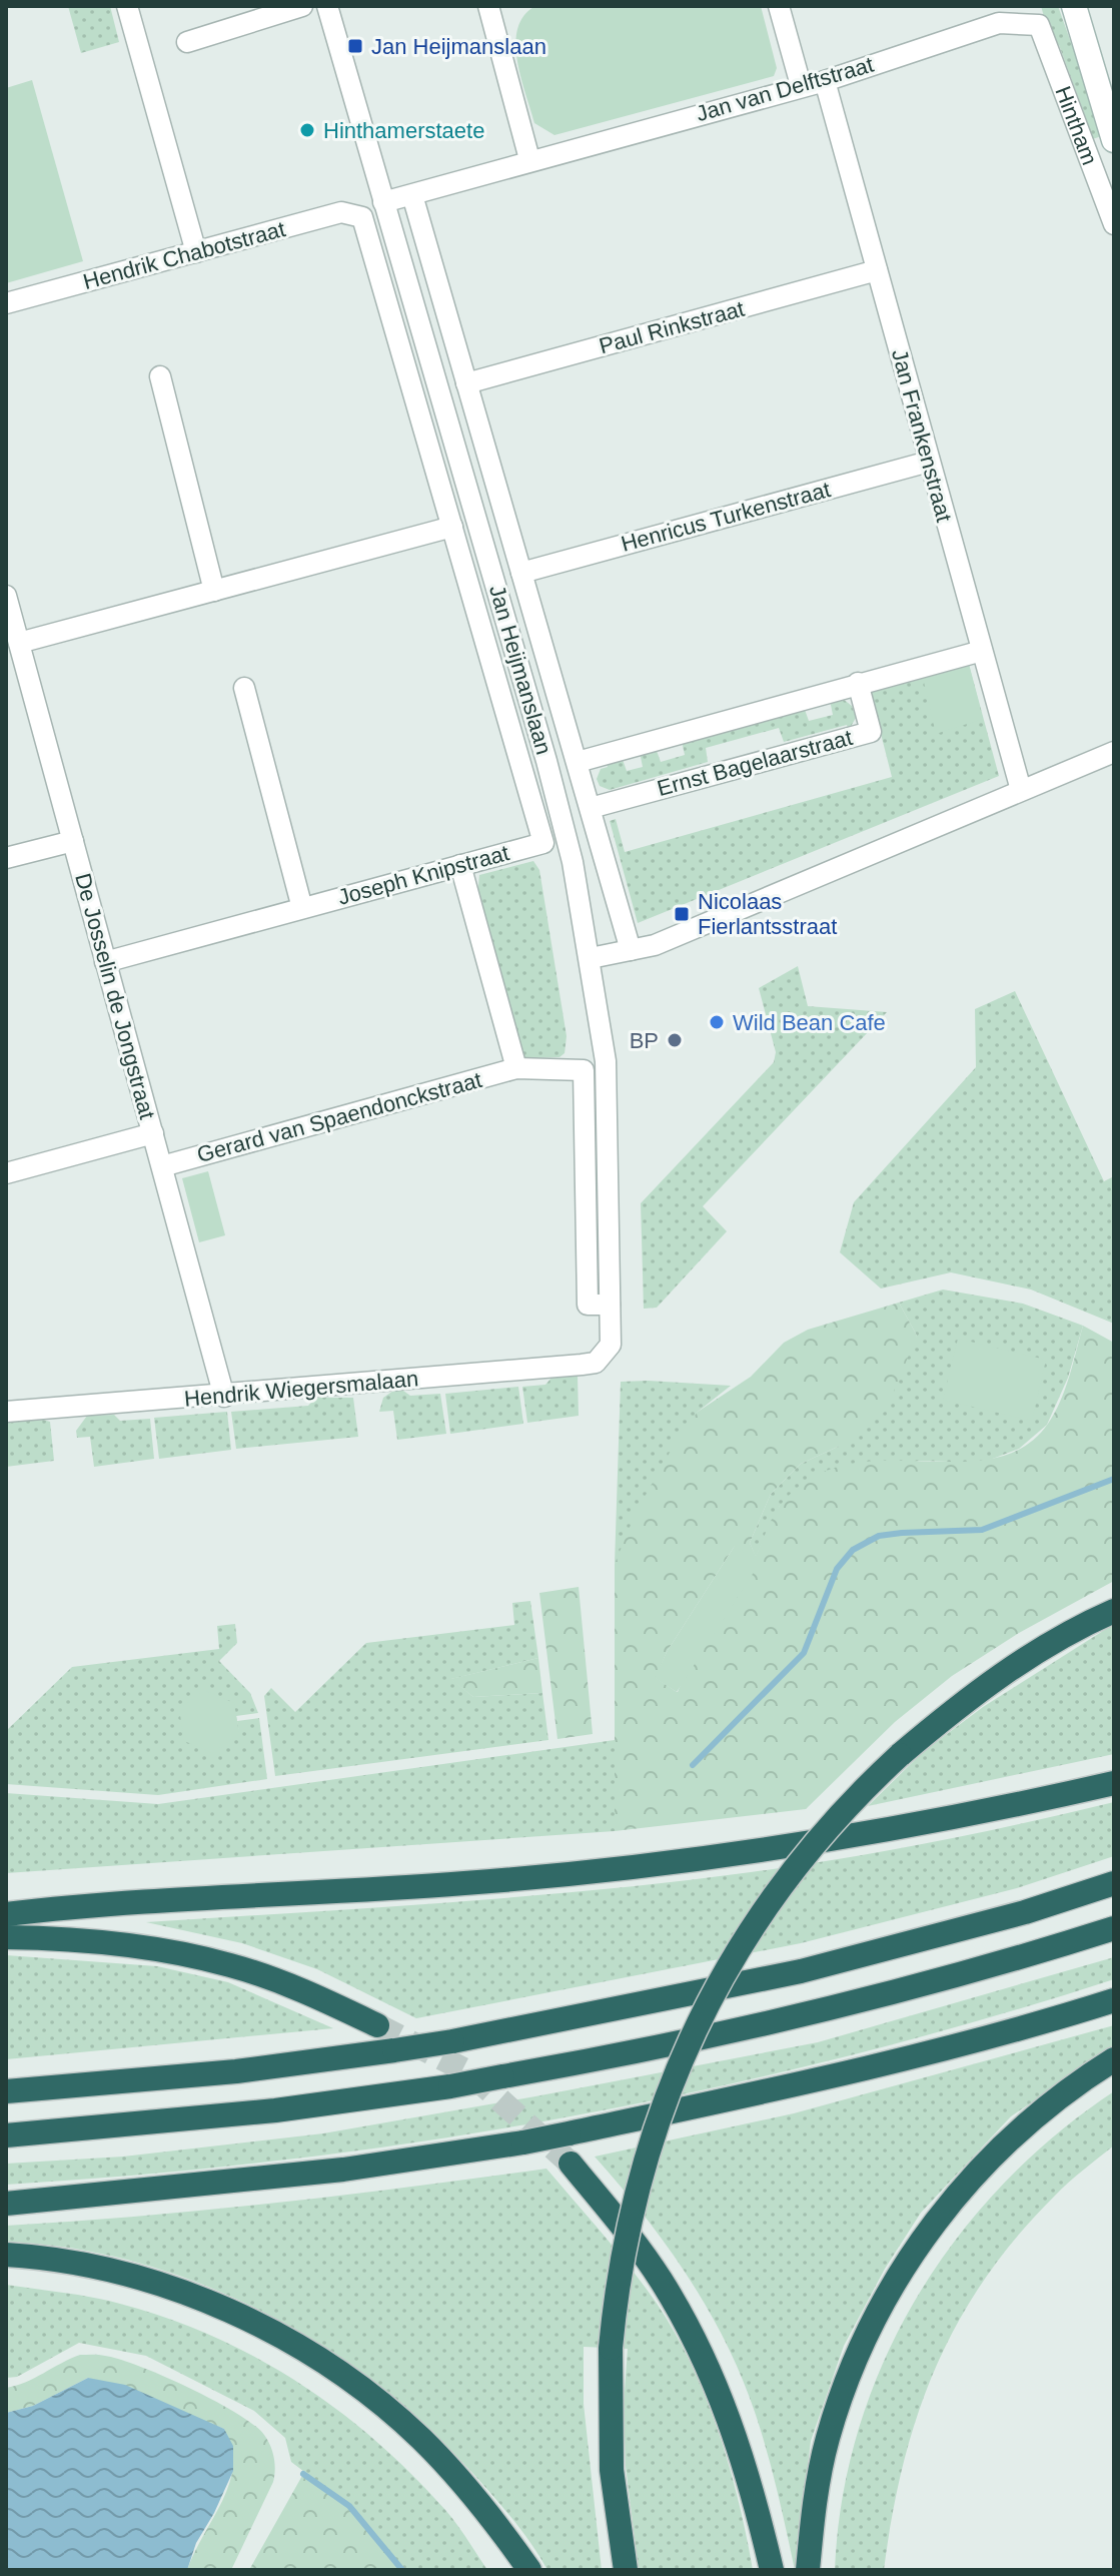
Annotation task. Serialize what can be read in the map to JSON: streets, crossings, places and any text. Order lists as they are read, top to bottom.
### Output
{
  "streets": {
    "street": [
      "Jan van Delftstraat",
      "Hintham",
      "Hendrik Chabotstraat",
      "Paul Rinkstraat",
      "Jan Frankenstraat",
      "Henricus Turkenstraat",
      "Jan Heijmanslaan",
      "Ernst Bagelaarstraat",
      "Joseph Knipstraat",
      "De Josselin de Jongstraat",
      "Gerard van Spaendonckstraat",
      "Hendrik Wiegersmalaan"
    ]
  },
  "crossings": [
    ["Jan van Delftstraat", "Hintham"],
    ["Jan van Delftstraat", "Jan Frankenstraat"],
    ["Jan van Delftstraat", "Jan Heijmanslaan"],
    ["Hendrik Chabotstraat", "Jan Heijmanslaan"],
    ["Paul Rinkstraat", "Jan Frankenstraat"],
    ["Paul Rinkstraat", "Jan Heijmanslaan"],
    ["Jan Frankenstraat", "Henricus Turkenstraat"],
    ["Henricus Turkenstraat", "Jan Heijmanslaan"],
    ["Jan Heijmanslaan", "Ernst Bagelaarstraat"],
    ["Jan Heijmanslaan", "Joseph Knipstraat"],
    ["Jan Heijmanslaan", "Hendrik Wiegersmalaan"],
    ["Joseph Knipstraat", "De Josselin de Jongstraat"],
    ["De Josselin de Jongstraat", "Gerard van Spaendonckstraat"],
    ["De Josselin de Jongstraat", "Hendrik Wiegersmalaan"]
  ],
  "places": {
    "transit": ["Jan Heijmanslaan", "Nicolaas Fierlantsstraat"],
    "other": ["Hinthamerstaete", "Wild Bean Cafe", "BP"]
  }
}
